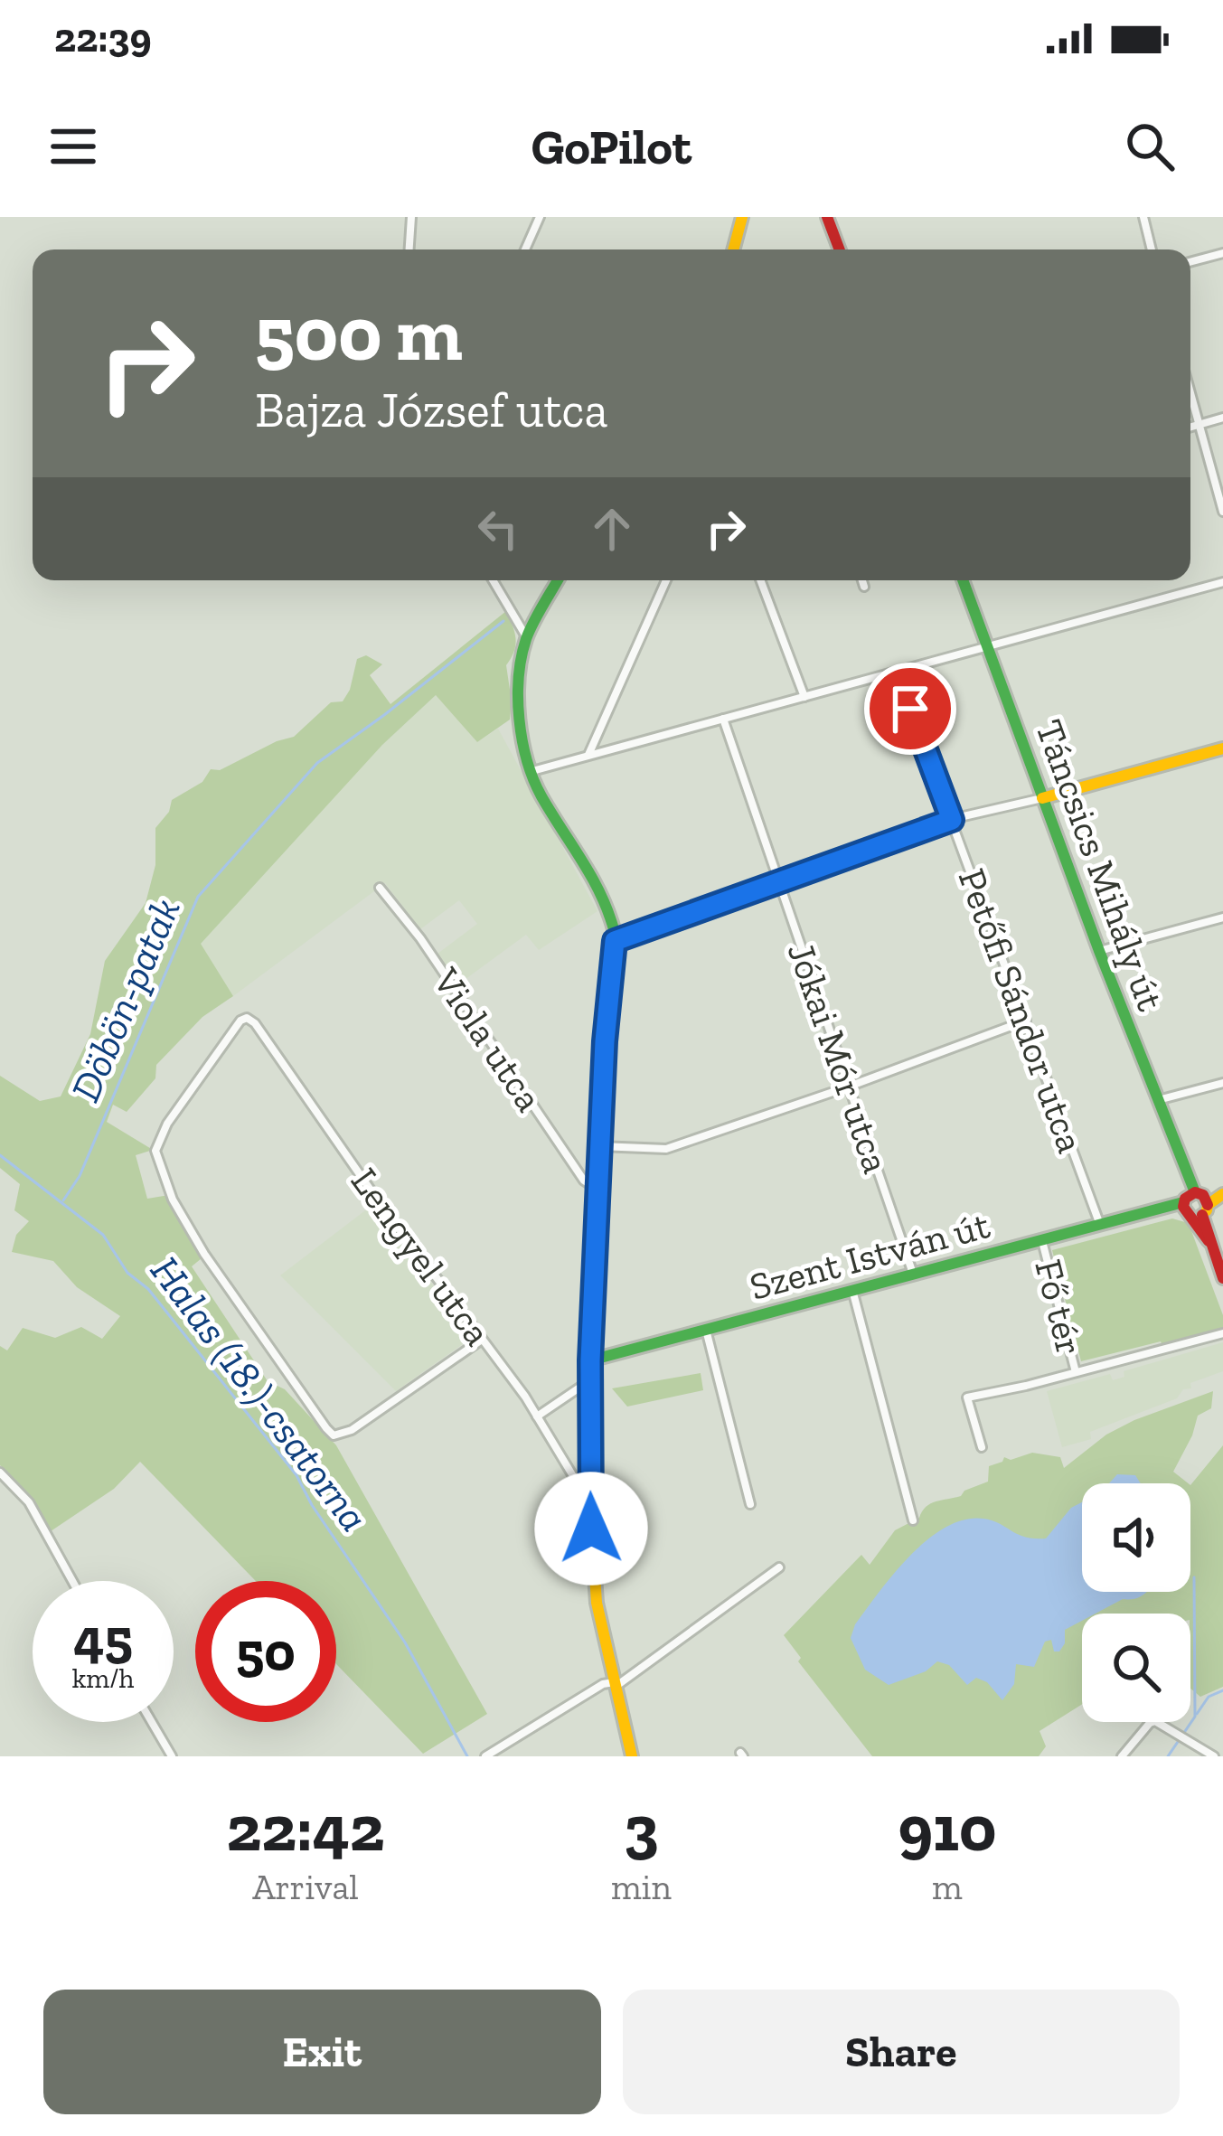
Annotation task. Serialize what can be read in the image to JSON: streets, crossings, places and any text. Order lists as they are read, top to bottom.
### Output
{
  "streets": {
    "street": [
      "Táncsics Mihály út",
      "Petőfi Sándor utca",
      "Viola utca",
      "Jókai Mór utca",
      "Szent István út",
      "Lengyel utca",
      "Fő tér"
    ]
  },
  "crossings": [
    ["Táncsics Mihály út", "Szent István út"],
    ["Petőfi Sándor utca", "Szent István út"],
    ["Jókai Mór utca", "Szent István út"],
    ["Szent István út", "Fő tér"]
  ],
  "water": ["Döbön-patak", "Halas (18.)-csatorna"],
  "page": {
    "status": "22:39",
    "header": "GoPilot",
    "turn": ["500 m", "Bajza József utca"],
    "speed": "45 km/h",
    "limit": "50",
    "eta": [
      "22:42",
      "Arrival",
      "3",
      "min",
      "910",
      "m"
    ],
    "buttons": ["Exit", "Share"]
  }
}
